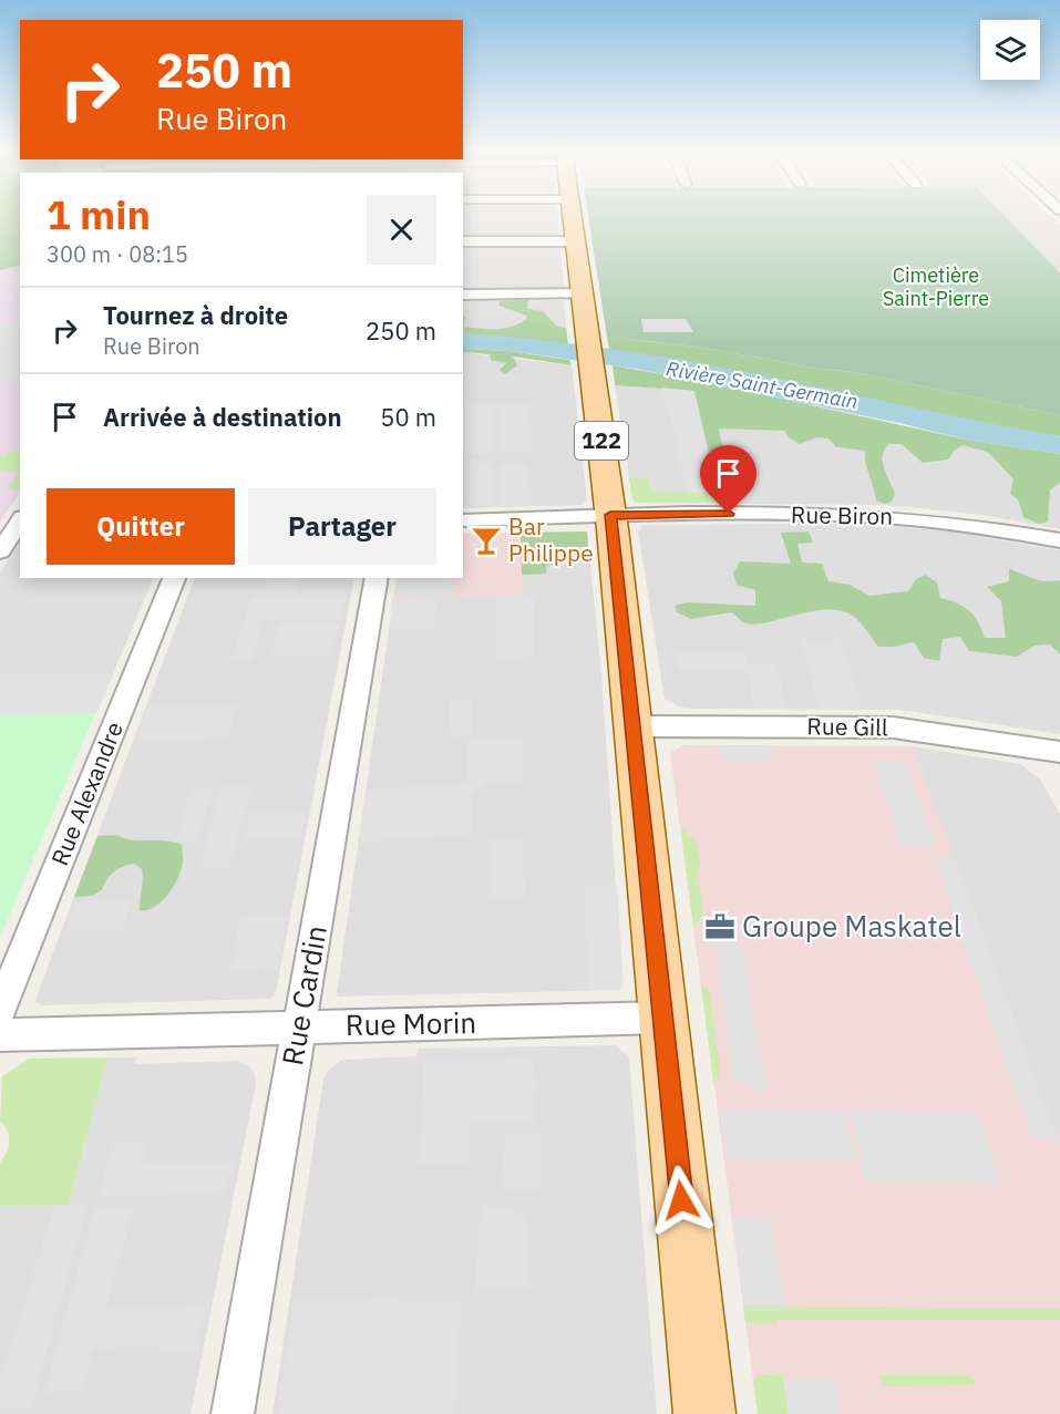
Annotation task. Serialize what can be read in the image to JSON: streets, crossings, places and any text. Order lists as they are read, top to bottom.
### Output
{
  "streets": {
    "main road": ["122"],
    "street": [
      "Rue Biron",
      "Rue Gill",
      "Rue Alexandre",
      "Rue Cardin",
      "Rue Morin"
    ]
  },
  "crossings": [
    ["122", "Rue Biron"],
    ["122", "Rue Gill"],
    ["122", "Rue Morin"],
    ["Rue Cardin", "Rue Morin"]
  ],
  "water": ["Rivière Saint-Germain"],
  "parks": ["Cimetière Saint-Pierre"],
  "places": {
    "bar": ["Bar Philippe"],
    "office": ["Groupe Maskatel"]
  },
  "page": {
    "turn": ["250 m", "Rue Biron"],
    "heading": ["1 min", "300 m · 08:15"],
    "list": [
      {
        "name": "Tournez à droite",
        "note": "Rue Biron",
        "value": "250 m"
      },
      {
        "name": "Arrivée à destination",
        "value": "50 m"
      }
    ],
    "buttons": ["Quitter", "Partager"]
  }
}
